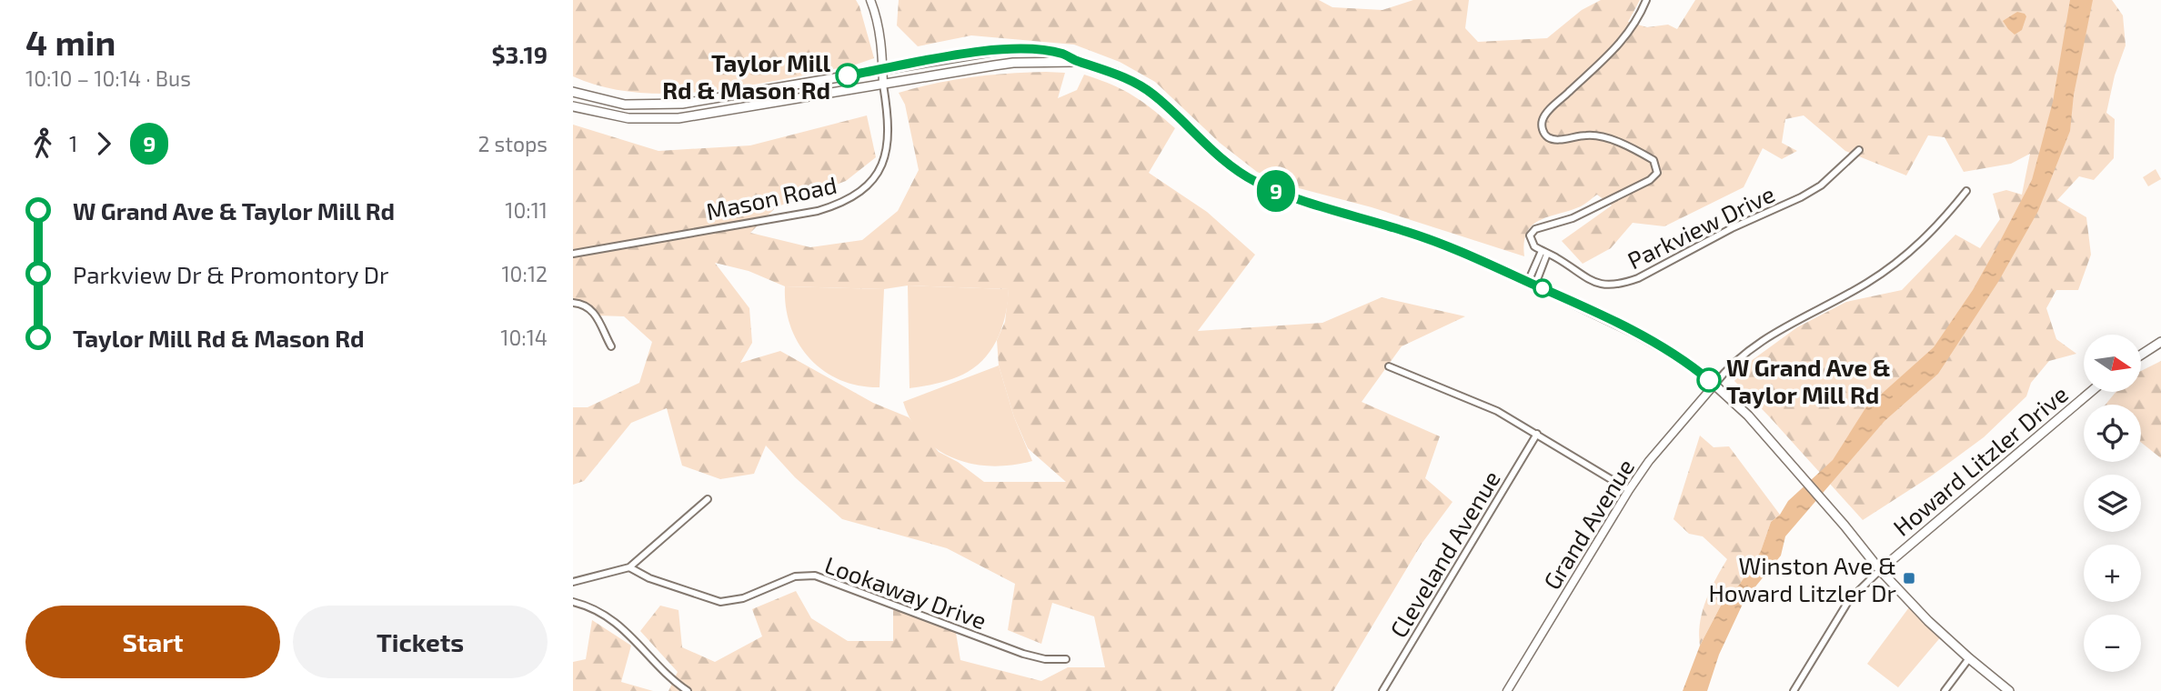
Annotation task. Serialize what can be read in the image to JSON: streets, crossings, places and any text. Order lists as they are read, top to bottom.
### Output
{
  "streets": {
    "main road": ["Howard Litzler Drive"],
    "street": [
      "Mason Road",
      "Parkview Drive",
      "Grand Avenue",
      "Cleveland Avenue",
      "Lookaway Drive"
    ]
  },
  "places": {
    "other": ["Taylor Mill Rd & Mason Rd", "W Grand Ave & Taylor Mill Rd"],
    "transit": ["Winston Ave & Howard Litzler Dr"]
  },
  "lines": ["bus line 9"],
  "north": "right",
  "page": {
    "heading": ["4 min", "10:10 – 10:14 · Bus", "$3.19"],
    "on_map": "9",
    "legs": ["1", "9", "2 stops"],
    "list": [
      {
        "name": "W Grand Ave & Taylor Mill Rd",
        "value": "10:11"
      },
      {
        "name": "Parkview Dr & Promontory Dr",
        "value": "10:12"
      },
      {
        "name": "Taylor Mill Rd & Mason Rd",
        "value": "10:14"
      }
    ],
    "map_buttons": ["+", "−"],
    "buttons": ["Start", "Tickets"]
  }
}
